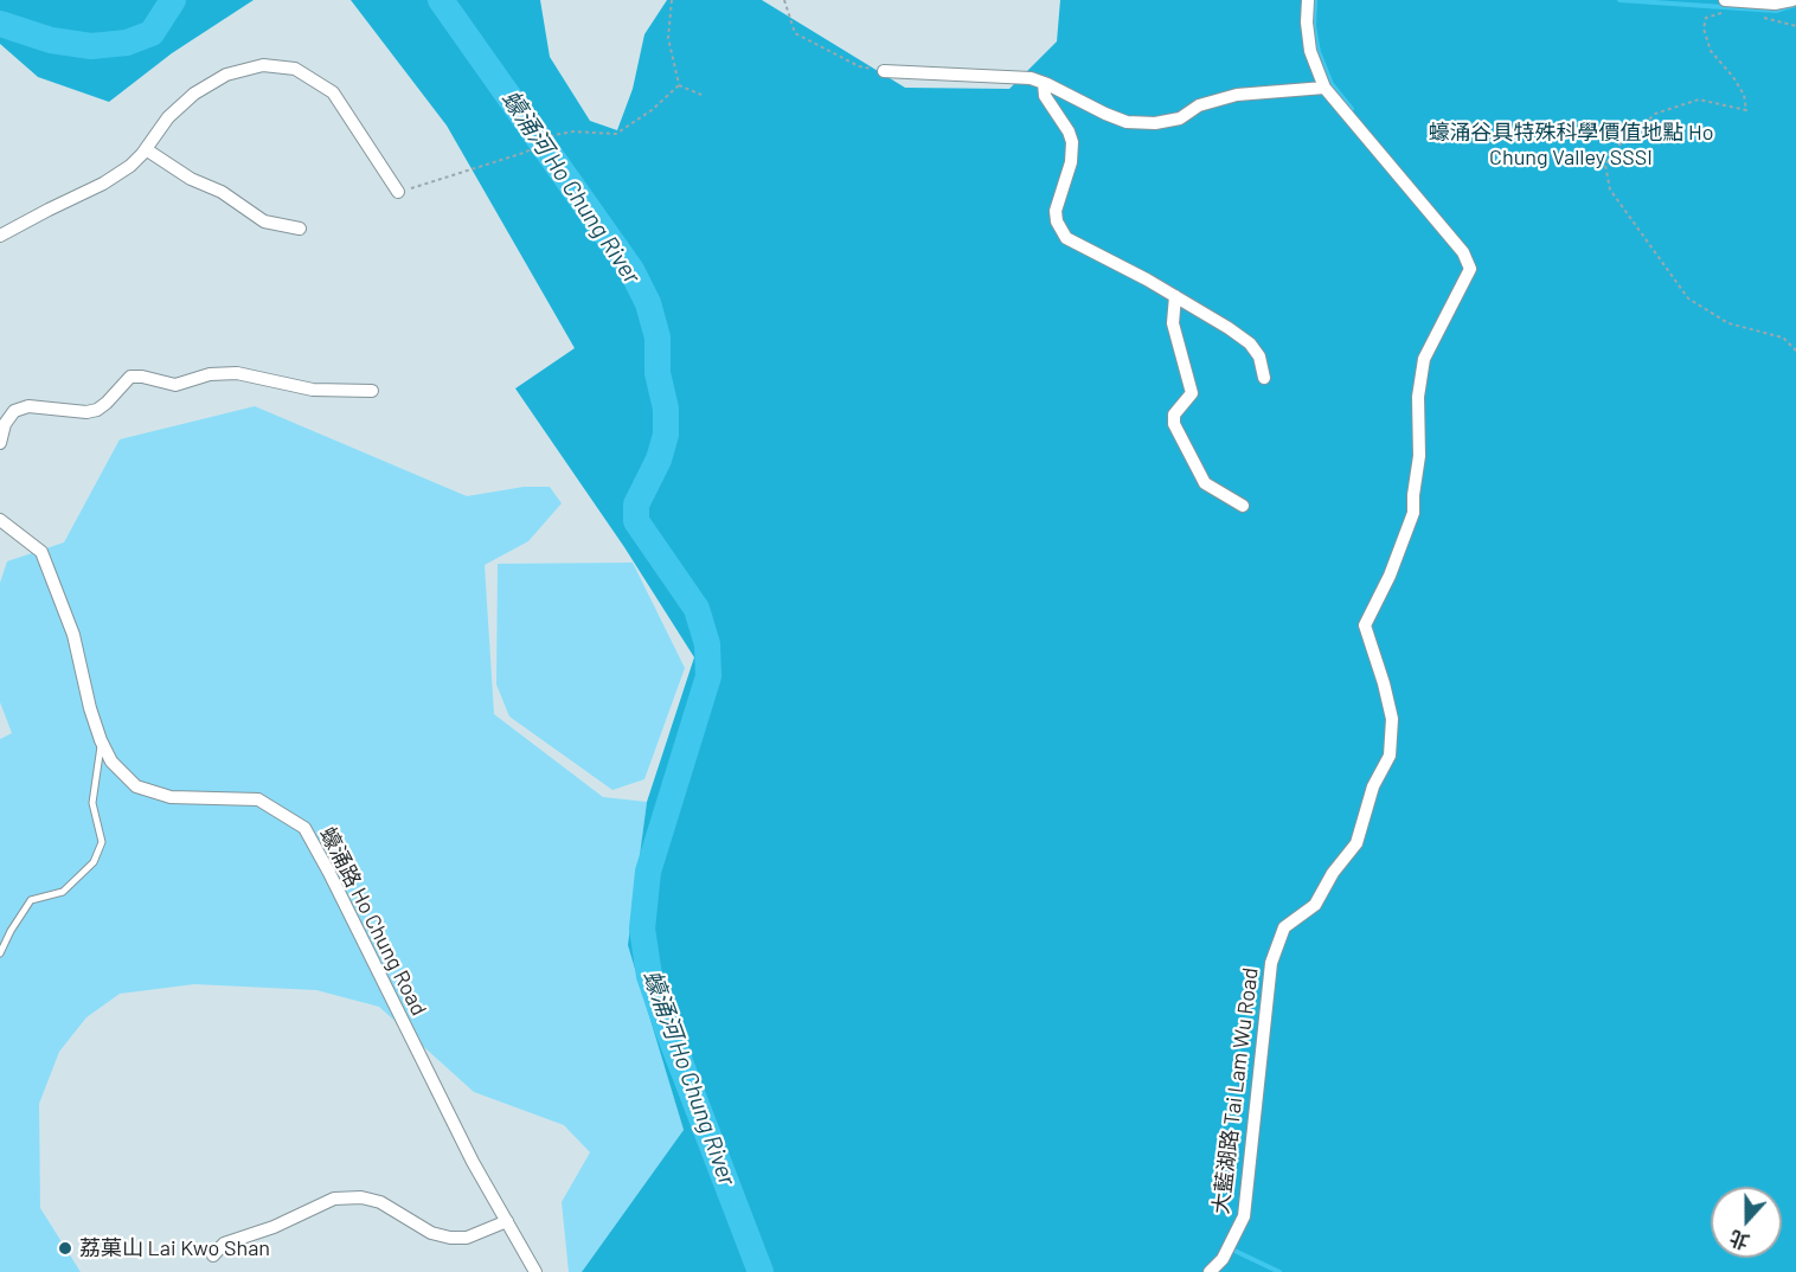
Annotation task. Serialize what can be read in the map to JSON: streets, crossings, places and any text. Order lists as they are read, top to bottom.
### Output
{
  "streets": {
    "street": ["蠔涌路 Ho Chung Road", "大藍湖路 Tai Lam Wu Road"]
  },
  "water": ["蠔涌河 Ho Chung River"],
  "parks": ["蠔涌谷具特殊科學價值地點 Ho Chung Valley SSSI"],
  "places": ["荔菓山 Lai Kwo Shan"],
  "north": "bottom"
}
